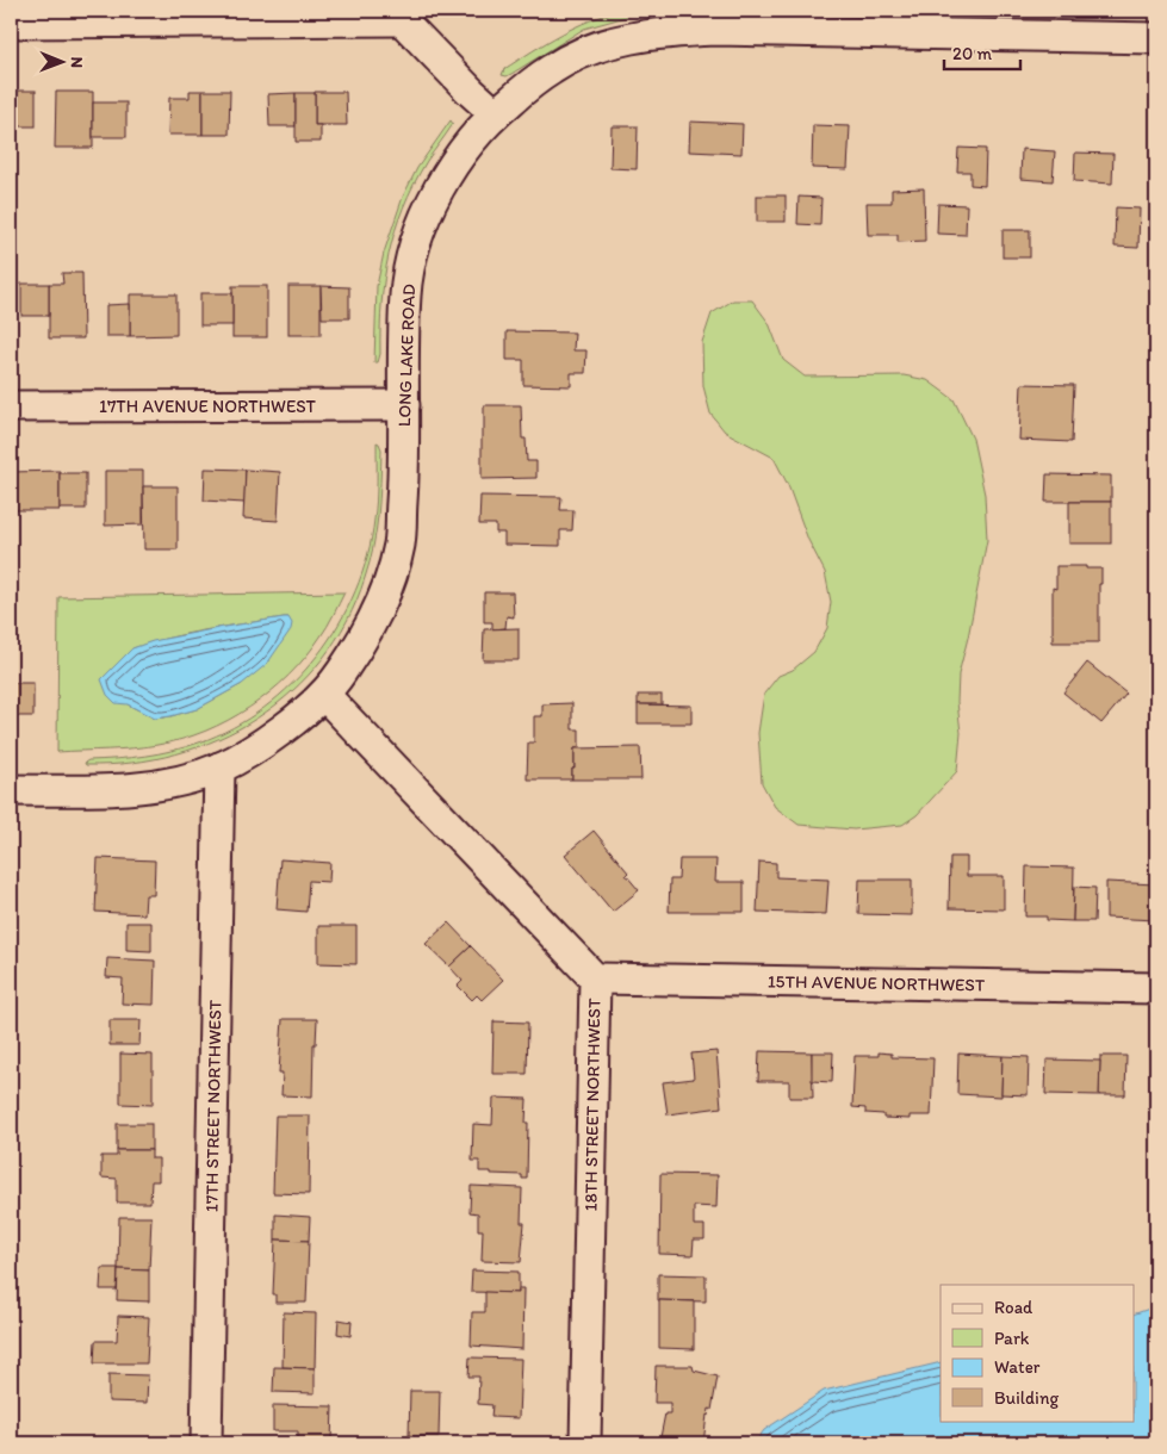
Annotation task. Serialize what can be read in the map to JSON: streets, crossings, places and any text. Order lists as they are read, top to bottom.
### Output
{
  "streets": {
    "street": [
      "LONG LAKE ROAD",
      "17TH AVENUE NORTHWEST",
      "15TH AVENUE NORTHWEST",
      "18TH STREET NORTHWEST",
      "17TH STREET NORTHWEST"
    ]
  },
  "crossings": [
    ["LONG LAKE ROAD", "17TH AVENUE NORTHWEST"],
    ["LONG LAKE ROAD", "18TH STREET NORTHWEST"],
    ["LONG LAKE ROAD", "17TH STREET NORTHWEST"],
    ["15TH AVENUE NORTHWEST", "18TH STREET NORTHWEST"]
  ],
  "legend": [
    "Road",
    "Park",
    "Water",
    "Building"
  ],
  "scale_bar": "20 m",
  "north": "right"
}
